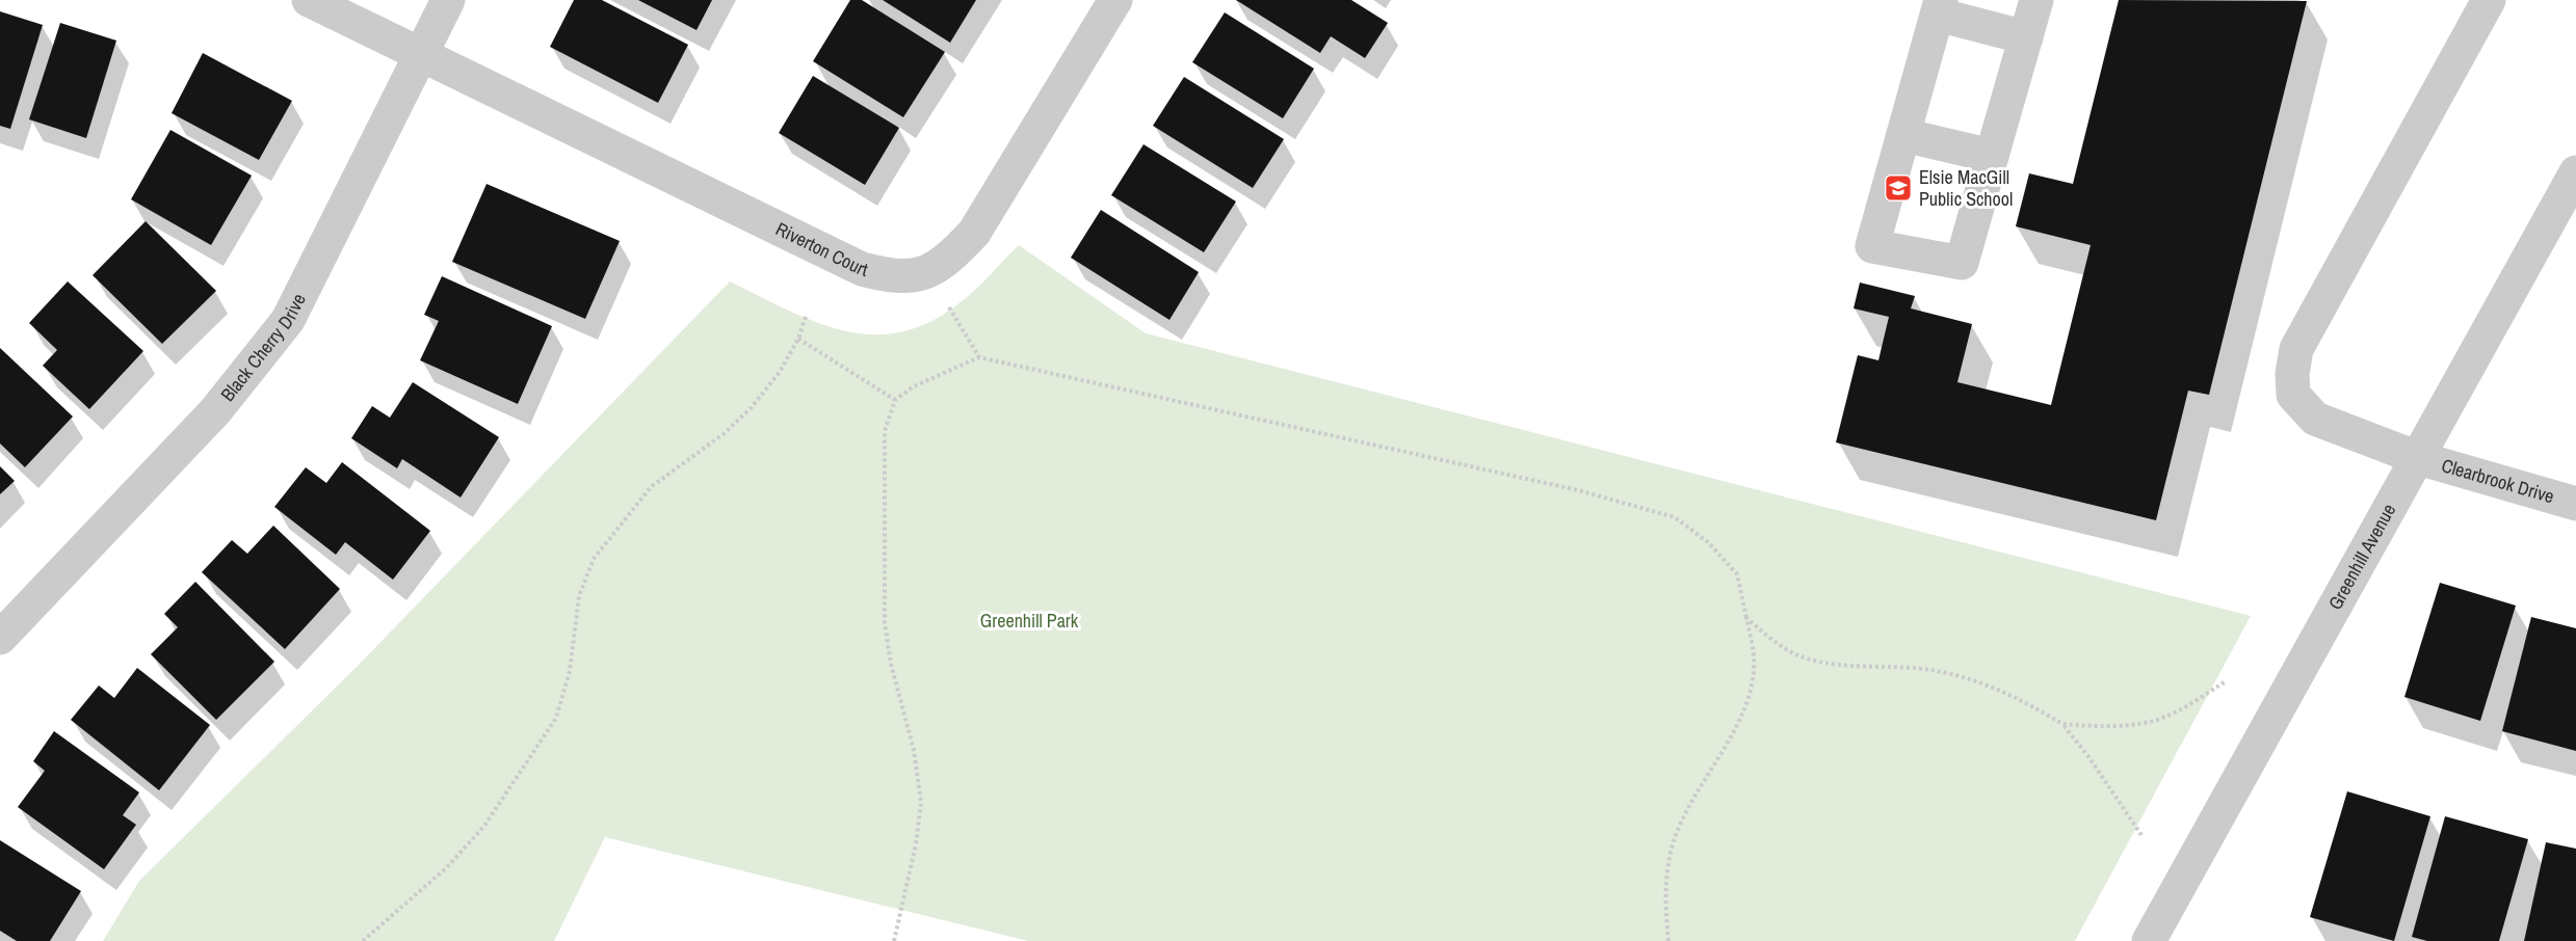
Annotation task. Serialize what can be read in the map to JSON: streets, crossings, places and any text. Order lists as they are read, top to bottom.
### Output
{
  "streets": {
    "street": [
      "Riverton Court",
      "Black Cherry Drive",
      "Clearbrook Drive",
      "Greenhill Avenue"
    ]
  },
  "crossings": [
    ["Riverton Court", "Black Cherry Drive"],
    ["Clearbrook Drive", "Greenhill Avenue"]
  ],
  "parks": ["Greenhill Park"],
  "places": {
    "school or university": ["Elsie MacGill Public School"]
  }
}
